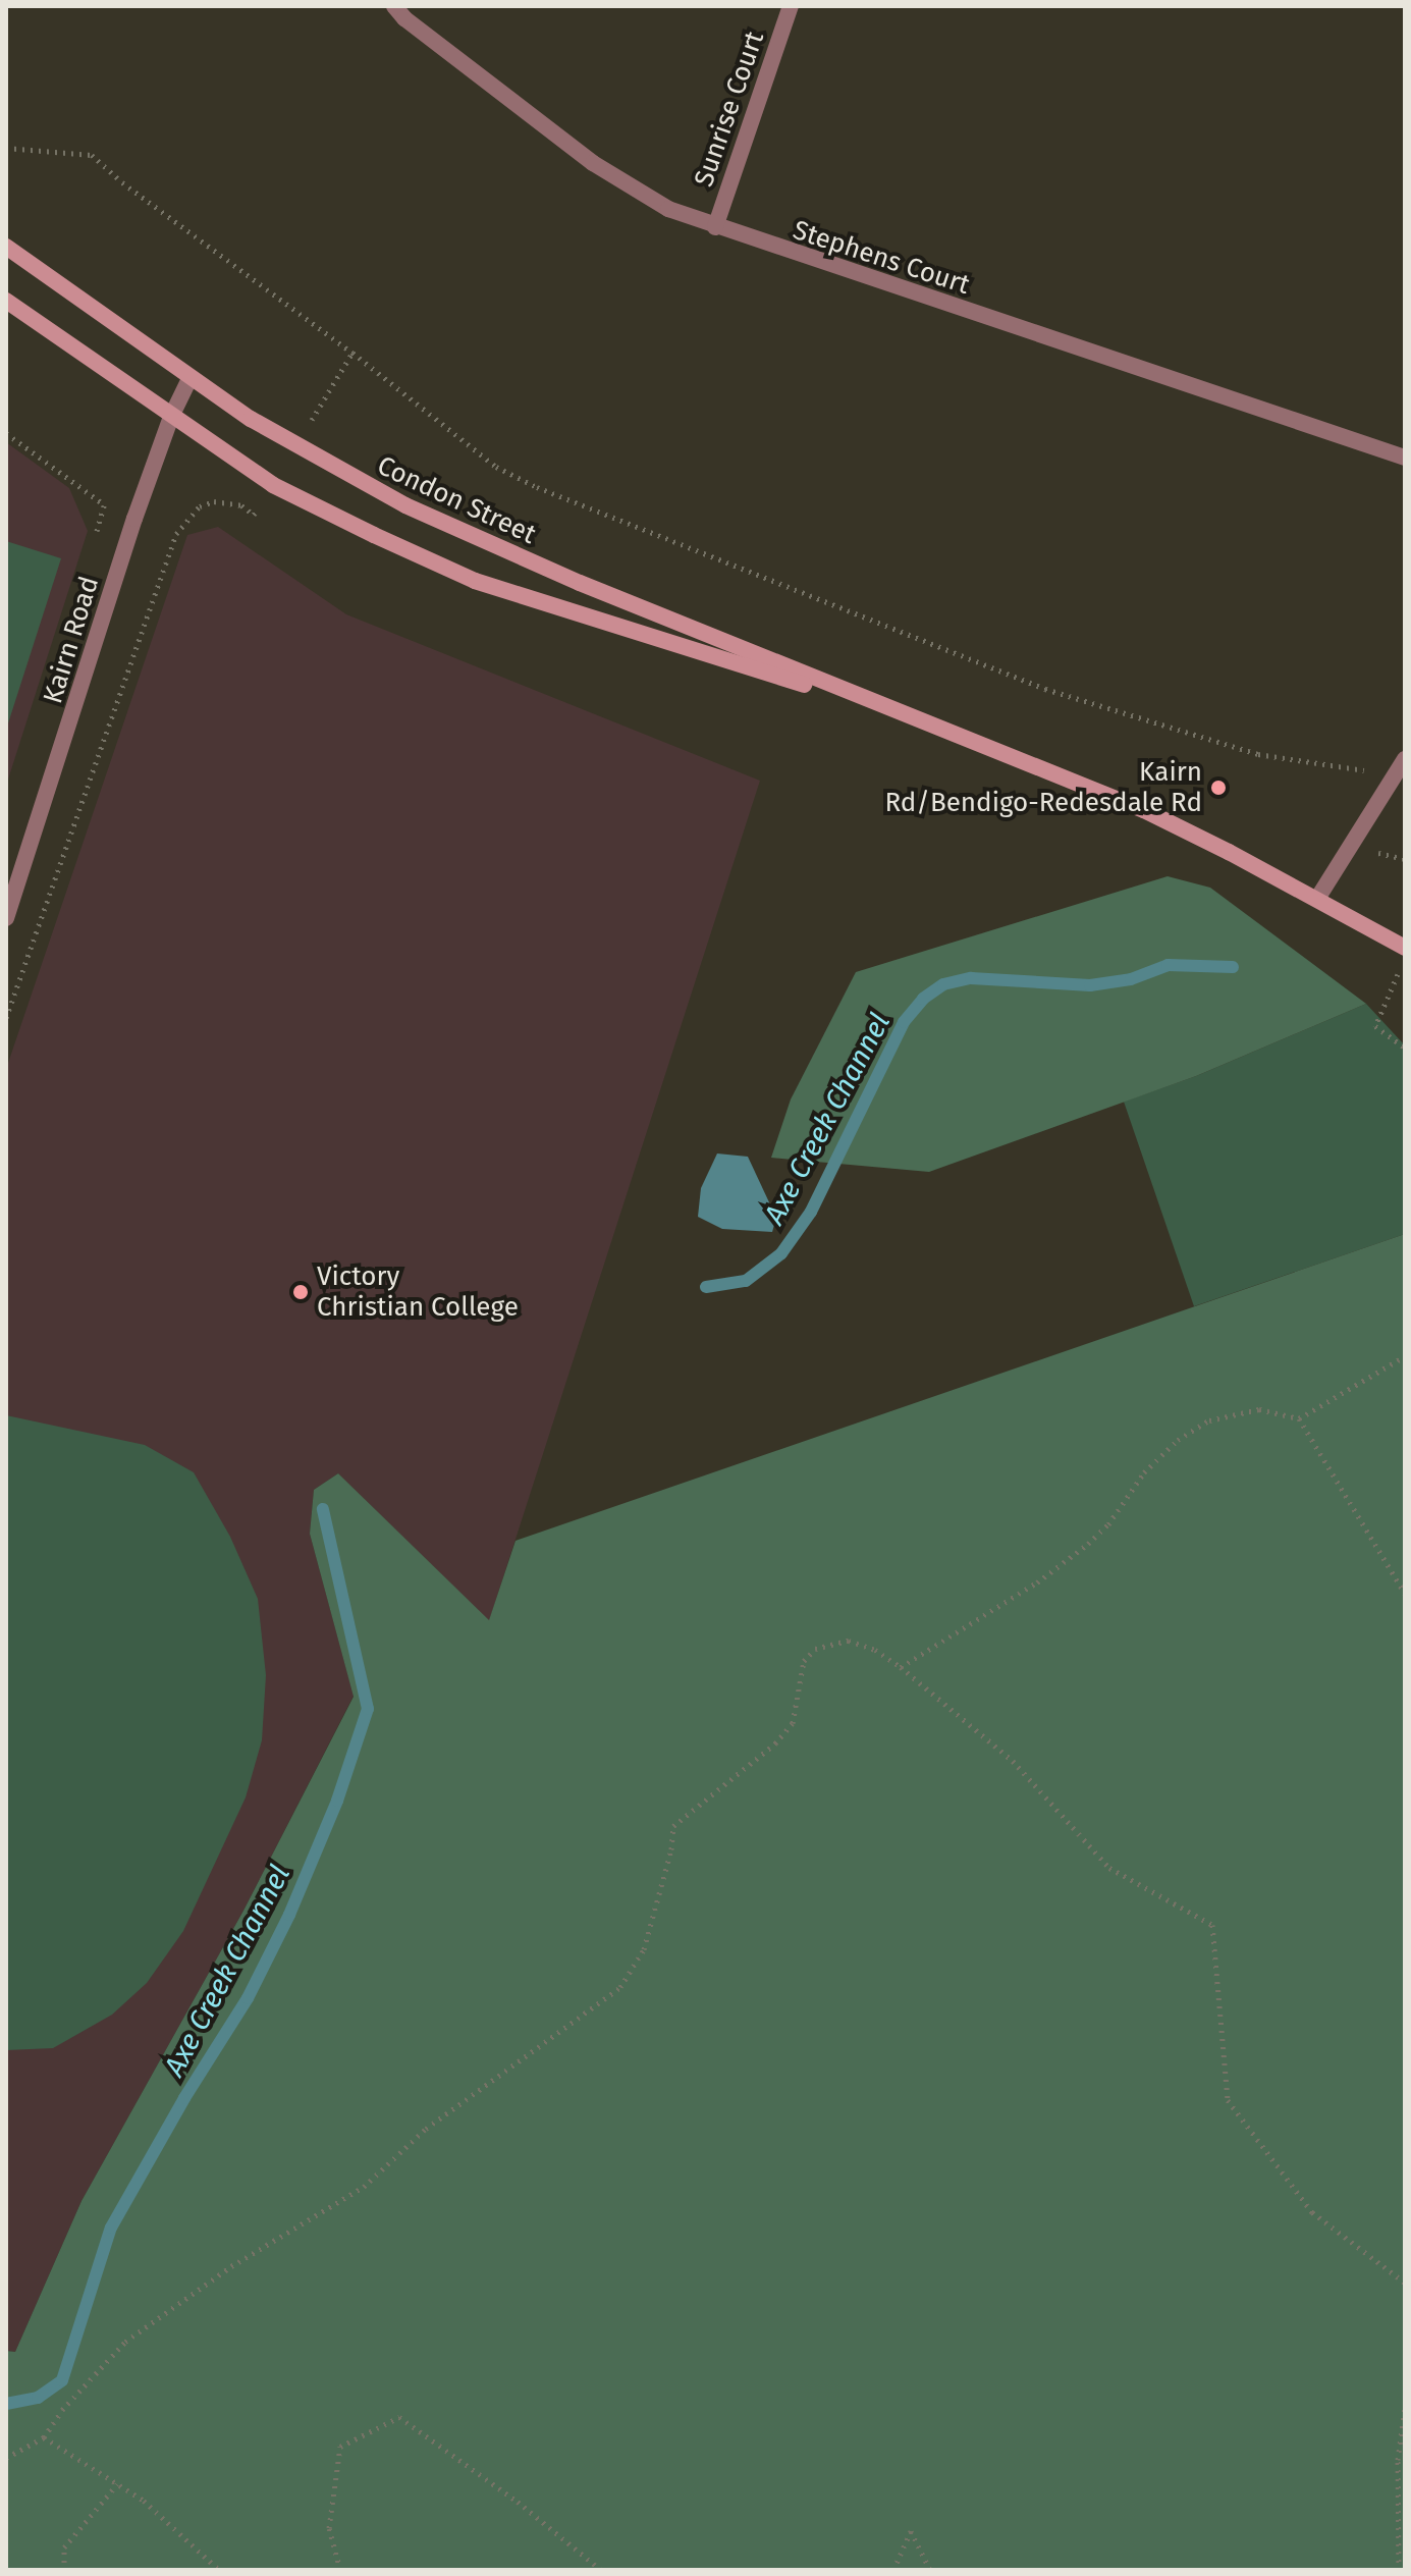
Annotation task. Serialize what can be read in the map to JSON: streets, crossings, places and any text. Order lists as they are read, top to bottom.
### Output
{
  "streets": {
    "main road": ["Condon Street"],
    "street": ["Sunrise Court", "Stephens Court", "Kairn Road"]
  },
  "crossings": [
    ["Sunrise Court", "Stephens Court"],
    ["Condon Street", "Kairn Road"]
  ],
  "water": ["Axe Creek Channel"],
  "places": ["Kairn Rd/Bendigo-Redesdale Rd", "Victory Christian College"]
}
